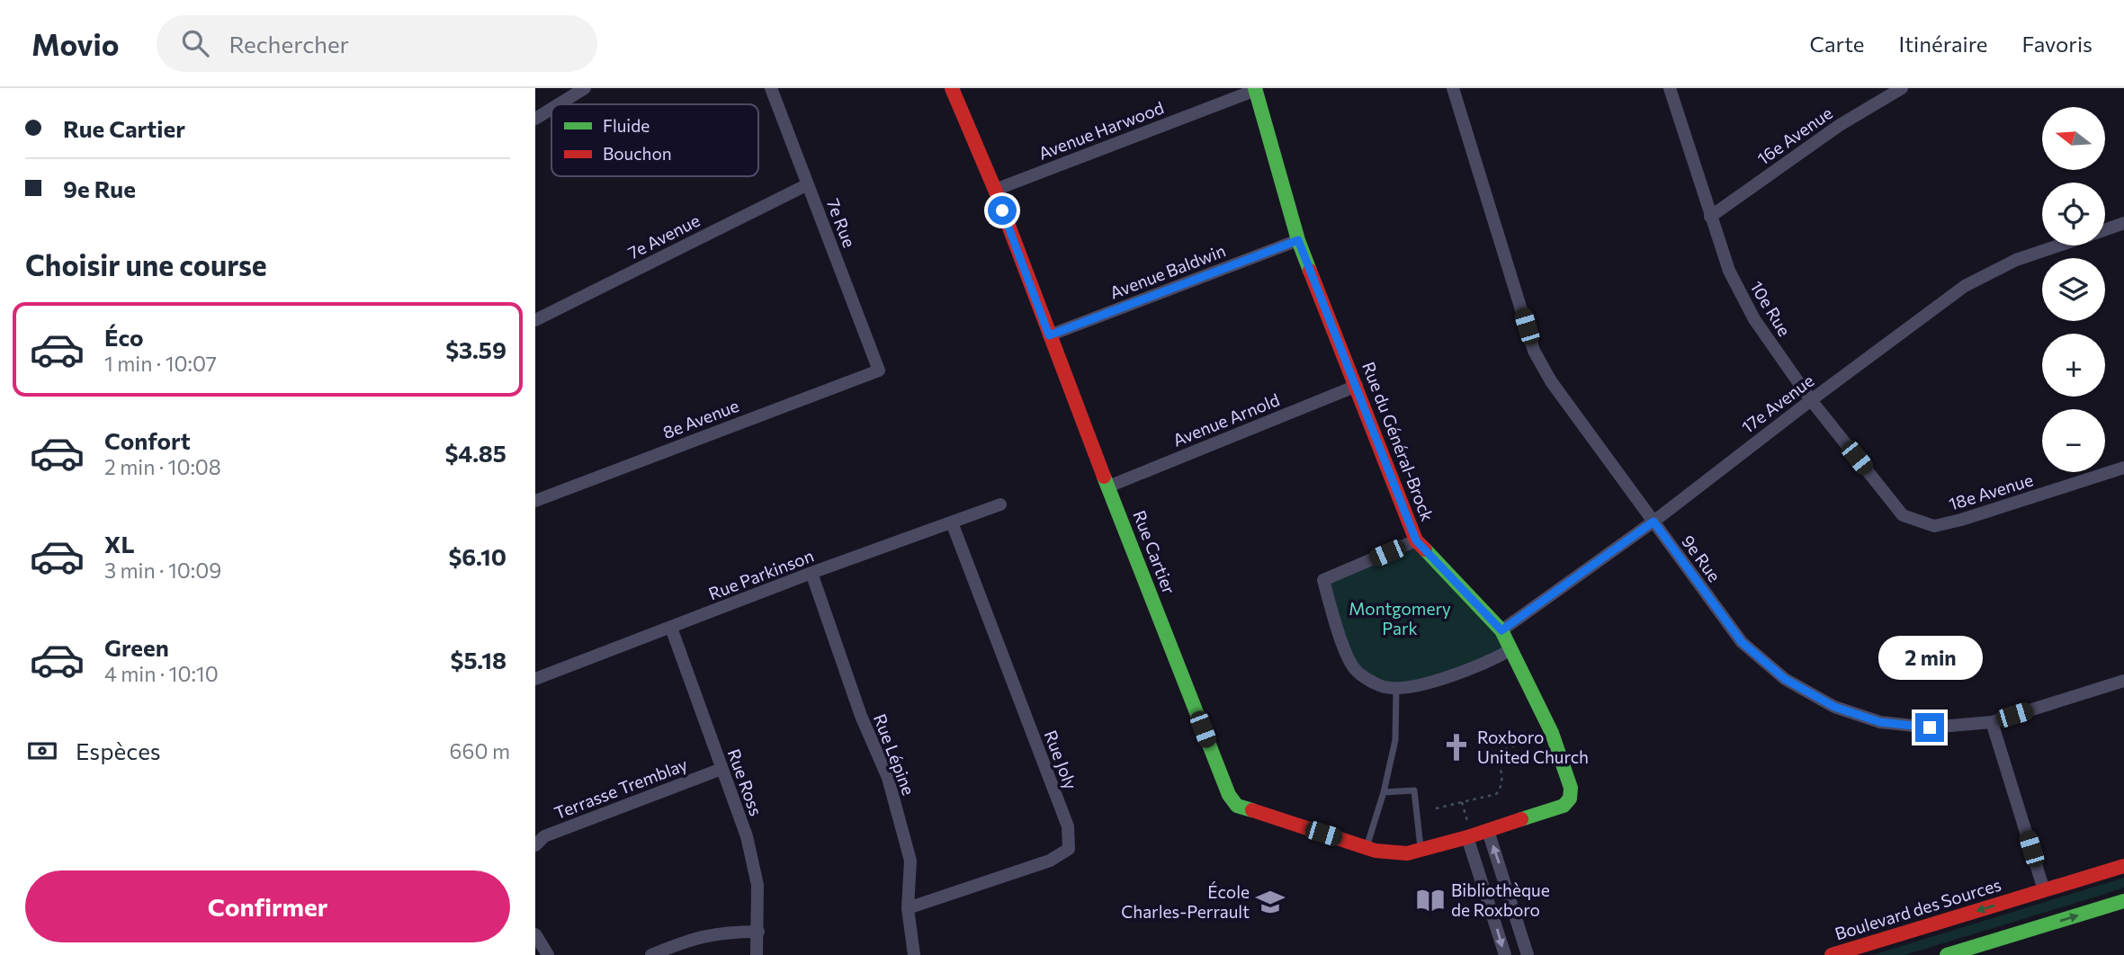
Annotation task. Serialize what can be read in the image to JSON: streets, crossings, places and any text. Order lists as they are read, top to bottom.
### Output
{
  "streets": {
    "street": [
      "Avenue Harwood",
      "16e Avenue",
      "7e Rue",
      "7e Avenue",
      "Avenue Baldwin",
      "10e Rue",
      "17e Avenue",
      "8e Avenue",
      "Avenue Arnold",
      "Rue du Général-Brock",
      "18e Avenue",
      "Rue Cartier",
      "9e Rue",
      "Rue Parkinson",
      "Rue Lépine",
      "Rue Joly",
      "Rue Ross",
      "Terrasse Tremblay",
      "Boulevard des Sources"
    ]
  },
  "crossings": [
    ["Avenue Harwood", "Rue du Général-Brock"],
    ["Avenue Harwood", "Rue Cartier"],
    ["16e Avenue", "10e Rue"],
    ["7e Rue", "7e Avenue"],
    ["7e Rue", "8e Avenue"],
    ["Avenue Baldwin", "Rue du Général-Brock"],
    ["Avenue Baldwin", "Rue Cartier"],
    ["10e Rue", "17e Avenue"],
    ["10e Rue", "18e Avenue"],
    ["17e Avenue", "Rue du Général-Brock"],
    ["17e Avenue", "9e Rue"],
    ["Avenue Arnold", "Rue du Général-Brock"],
    ["Avenue Arnold", "Rue Cartier"],
    ["Rue du Général-Brock", "Rue Cartier"],
    ["Rue Parkinson", "Rue Lépine"],
    ["Rue Parkinson", "Rue Joly"],
    ["Rue Parkinson", "Rue Ross"],
    ["Rue Lépine", "Rue Joly"],
    ["Rue Ross", "Terrasse Tremblay"]
  ],
  "parks": ["Montgomery Park"],
  "places": {
    "church": ["Roxboro United Church"],
    "library": ["Bibliothèque de Roxboro"],
    "school or university": ["École Charles-Perrault"]
  },
  "legend": ["Fluide", "Bouchon"],
  "north": "left",
  "page": {
    "header": "Movio",
    "search": "Rechercher",
    "nav": ["Carte", "Itinéraire", "Favoris"],
    "banner": ["Rue Cartier", "9e Rue"],
    "map_buttons": ["+", "−"],
    "heading": "Choisir une course",
    "list": [
      {
        "name": "Éco",
        "note": "1 min · 10:07",
        "value": "$3.59"
      },
      {
        "name": "Confort",
        "note": "2 min · 10:08",
        "value": "$4.85"
      },
      {
        "name": "XL",
        "note": "3 min · 10:09",
        "value": "$6.10"
      },
      {
        "name": "Green",
        "note": "4 min · 10:10",
        "value": "$5.18"
      }
    ],
    "bubble": "2 min",
    "pay": ["Espèces", "660 m"],
    "buttons": "Confirmer"
  }
}
